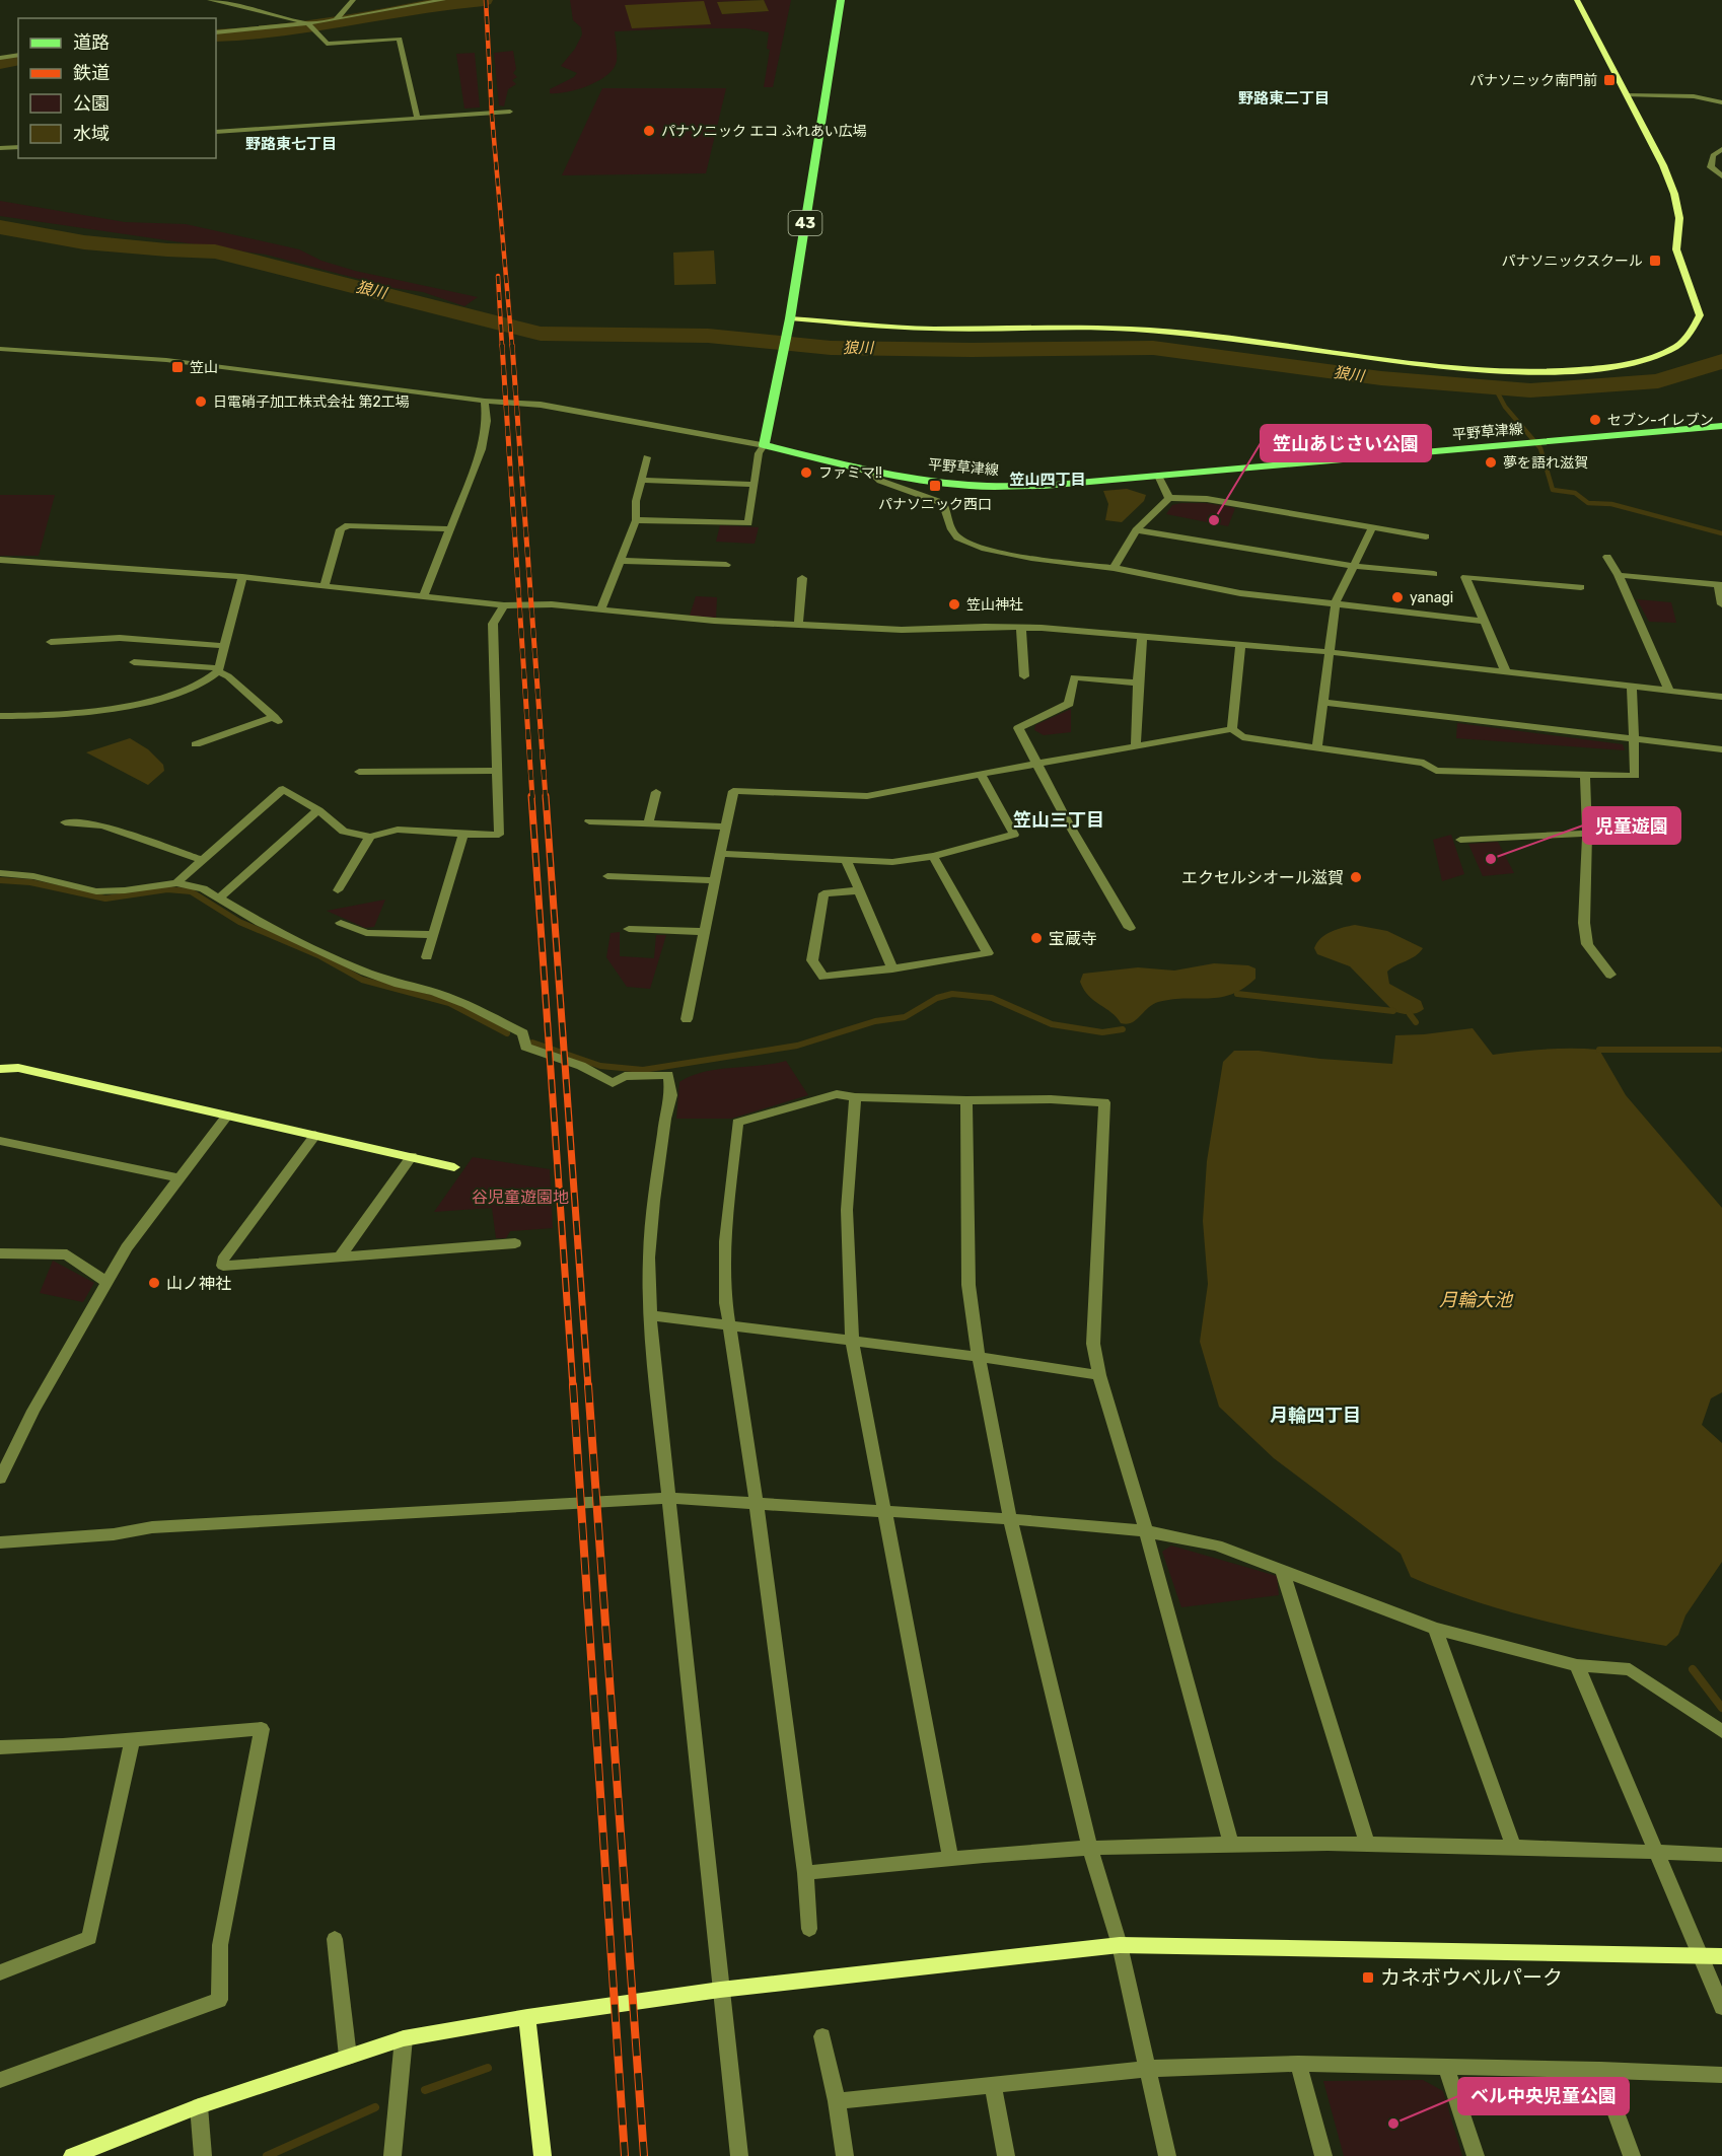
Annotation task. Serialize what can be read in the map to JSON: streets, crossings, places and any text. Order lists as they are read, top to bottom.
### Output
{
  "streets": {
    "main road": ["43", "平野草津線"]
  },
  "crossings": [
    ["43", "平野草津線"]
  ],
  "districts": [
    "野路東二丁目",
    "野路東七丁目",
    "笠山四丁目",
    "笠山三丁目",
    "月輪四丁目"
  ],
  "water": ["狼川", "月輪大池"],
  "parks": ["谷児童遊園地"],
  "places": {
    "transit": [
      "パナソニック南門前",
      "パナソニックスクール",
      "笠山",
      "パナソニック西口",
      "カネボウベルパーク"
    ],
    "other": [
      "パナソニック エコ ふれあい広場",
      "日電硝子加工株式会社 第2工場",
      "セブン-イレブン",
      "夢を語れ滋賀",
      "ファミマ!!",
      "笠山あじさい公園",
      "yanagi",
      "笠山神社",
      "児童遊園",
      "エクセルシオール滋賀",
      "宝蔵寺",
      "山ノ神社",
      "ベル中央児童公園"
    ]
  },
  "legend": [
    "道路",
    "鉄道",
    "公園",
    "水域"
  ]
}
